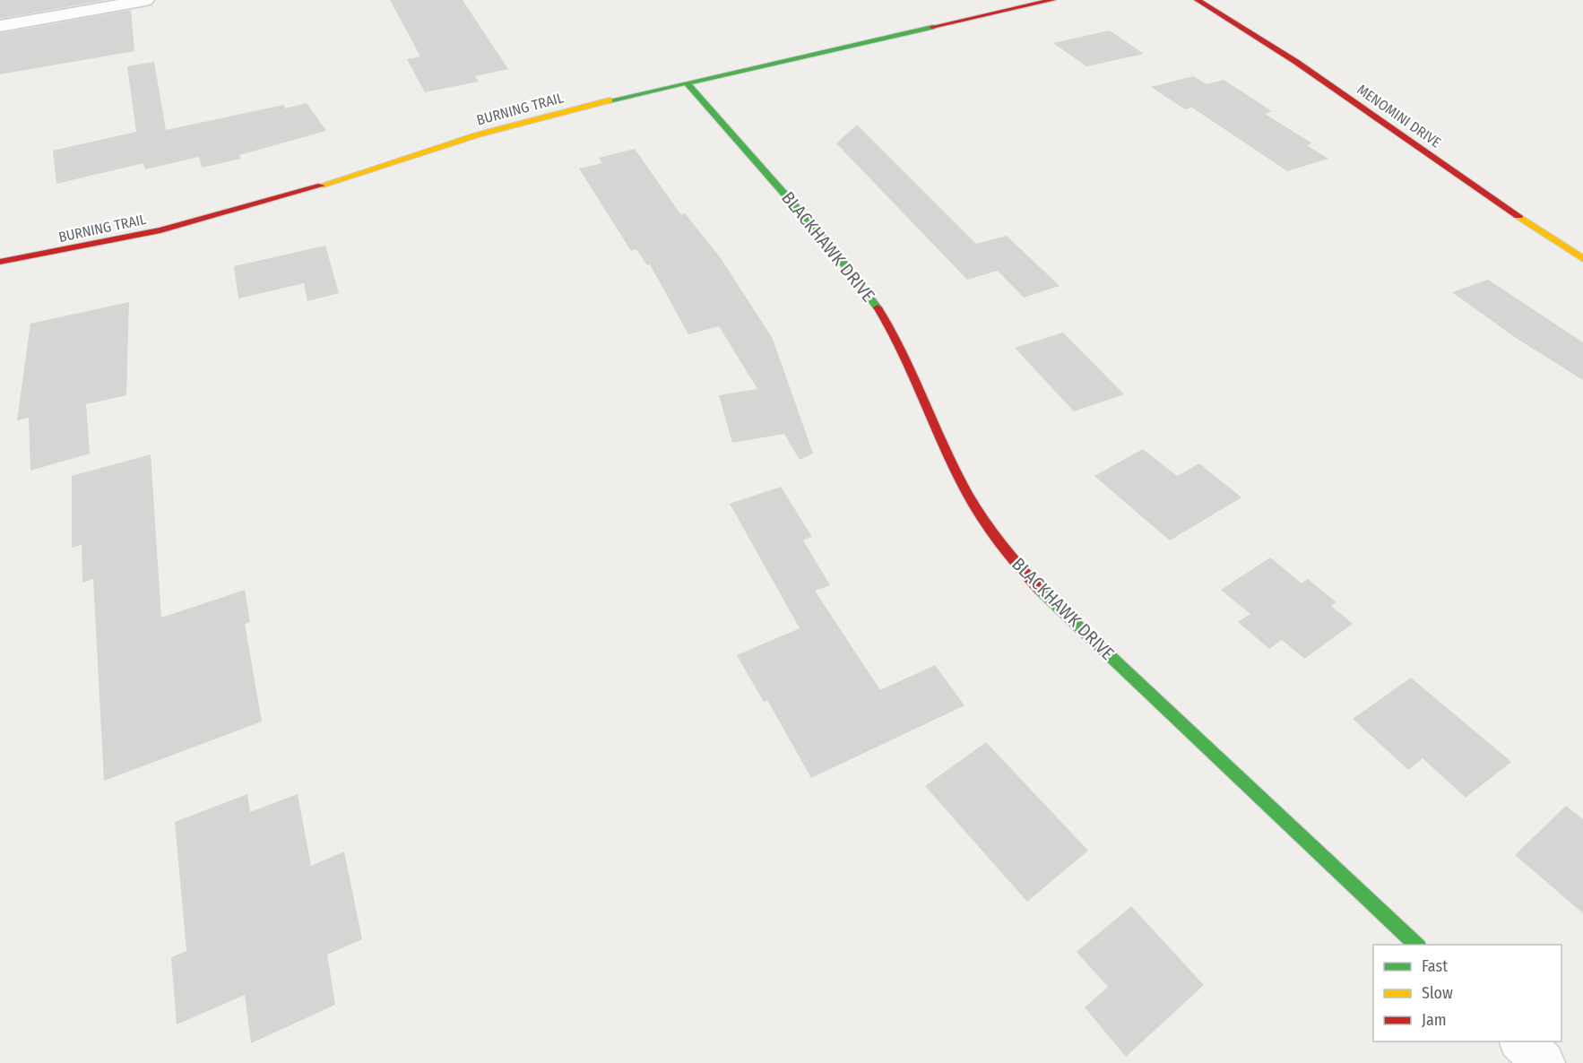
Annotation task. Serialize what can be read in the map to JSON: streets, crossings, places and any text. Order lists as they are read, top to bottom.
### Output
{
  "streets": {
    "street": ["BURNING TRAIL", "MENOMINI DRIVE", "BLACKHAWK DRIVE"]
  },
  "crossings": [
    ["BURNING TRAIL", "BLACKHAWK DRIVE"]
  ],
  "legend": ["Fast", "Slow", "Jam"]
}
